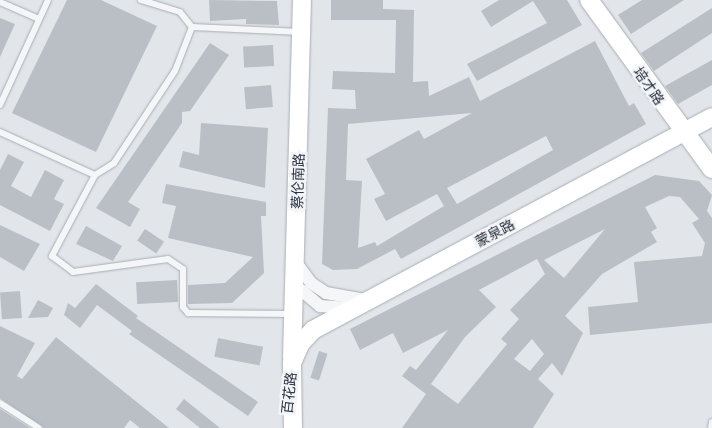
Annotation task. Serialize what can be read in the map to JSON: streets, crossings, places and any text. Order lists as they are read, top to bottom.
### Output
{
  "streets": {
    "main road": [
      "培才路",
      "蔡伦南路",
      "蒙泉路",
      "百花路"
    ]
  },
  "crossings": [
    ["培才路", "蒙泉路"],
    ["蔡伦南路", "蒙泉路"],
    ["蔡伦南路", "百花路"],
    ["蒙泉路", "百花路"]
  ]
}
